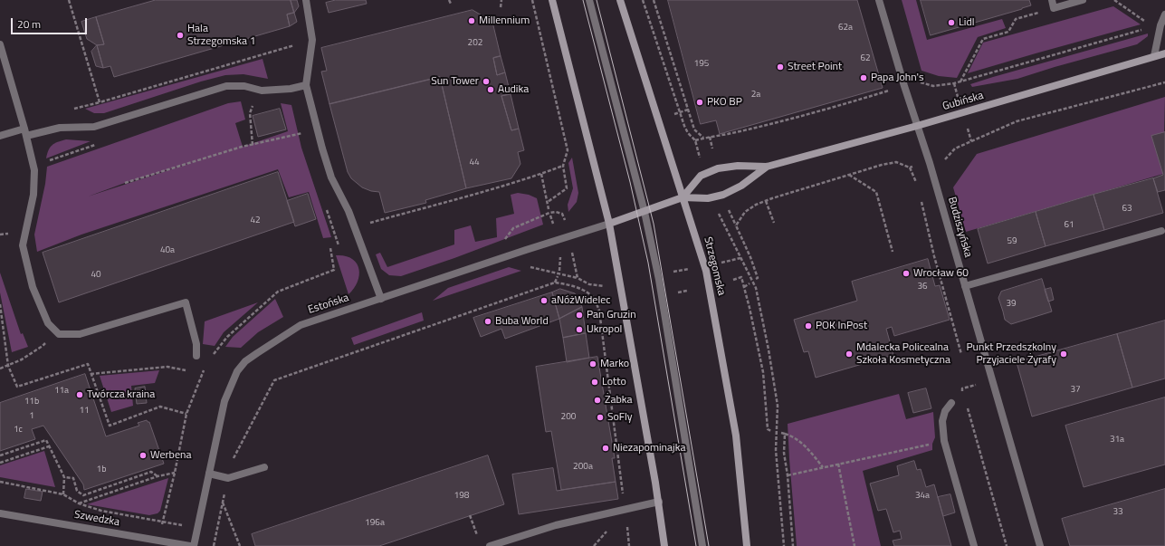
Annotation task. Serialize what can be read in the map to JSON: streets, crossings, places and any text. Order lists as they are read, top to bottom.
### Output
{
  "streets": {
    "main road": ["Gubińska", "Strzegomska"],
    "street": ["Budziszyńska", "Estońska", "Szwedzka"]
  },
  "crossings": [
    ["Gubińska", "Budziszyńska"],
    ["Gubińska", "Strzegomska"]
  ],
  "places": [
    "Millennium",
    "Lidl",
    "Hala Strzegomska 1",
    "Street Point",
    "Papa John's",
    "Sun Tower",
    "Audika",
    "PKO BP",
    "Wrocław 60",
    "aNóżWidelec",
    "Pan Gruzin",
    "Buba World",
    "POK InPost",
    "Ukropol",
    "Mdalecka Policealna Szkoła Kosmetyczna",
    "Punkt Przedszkolny Przyjaciele Żyrafy",
    "Marko",
    "Lotto",
    "Twórcza kraina",
    "Żabka",
    "SoFly",
    "Niezapominajka",
    "Werbena"
  ],
  "house_numbers": [
    "62a",
    "202",
    "62",
    "195",
    "2a",
    "44",
    "63",
    "42",
    "61",
    "59",
    "40a",
    "40",
    "36",
    "39",
    "37",
    "11a",
    "11b",
    "11",
    "1",
    "200",
    "1c",
    "31a",
    "200a",
    "1b",
    "198",
    "34a",
    "33",
    "196a"
  ],
  "scale_bar": "20 m"
}
